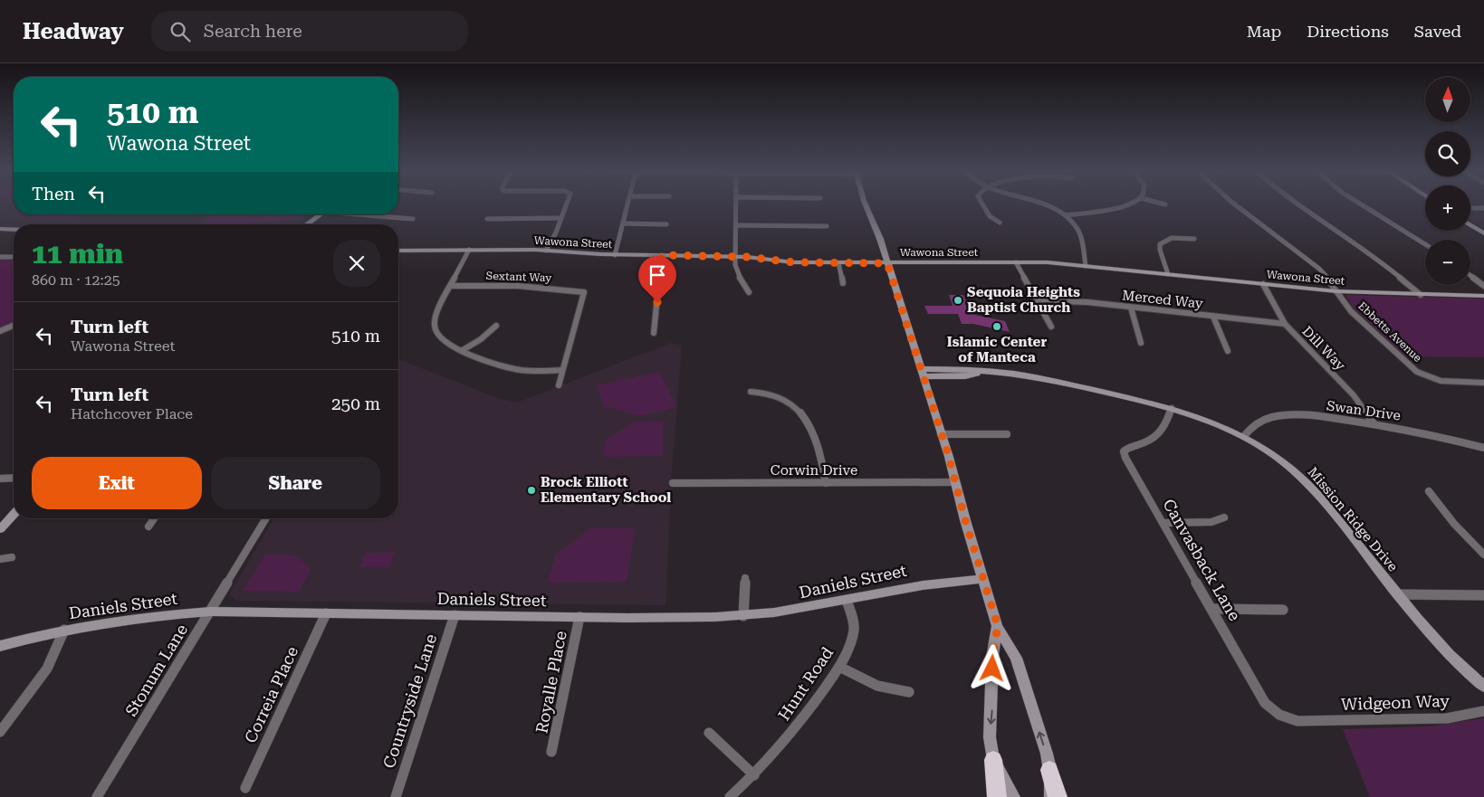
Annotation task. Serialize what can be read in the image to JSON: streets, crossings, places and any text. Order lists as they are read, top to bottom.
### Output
{
  "streets": {
    "street": [
      "Wawona Street",
      "Sextant Way",
      "Merced Way",
      "Ebbetts Avenue",
      "Dill Way",
      "Swan Drive",
      "Corwin Drive",
      "Mission Ridge Drive",
      "Canvasback Lane",
      "Daniels Street",
      "Stonum Lane",
      "Royalle Place",
      "Hunt Road",
      "Correia Place",
      "Countryside Lane",
      "Widgeon Way"
    ]
  },
  "crossings": [
    ["Wawona Street", "Ebbetts Avenue"],
    ["Wawona Street", "Dill Way"],
    ["Merced Way", "Dill Way"],
    ["Dill Way", "Swan Drive"],
    ["Swan Drive", "Mission Ridge Drive"],
    ["Mission Ridge Drive", "Canvasback Lane"],
    ["Canvasback Lane", "Widgeon Way"],
    ["Daniels Street", "Stonum Lane"],
    ["Daniels Street", "Royalle Place"],
    ["Daniels Street", "Hunt Road"],
    ["Daniels Street", "Correia Place"],
    ["Daniels Street", "Countryside Lane"]
  ],
  "places": ["Sequoia Heights Baptist Church", "Islamic Center of Manteca", "Brock Elliott Elementary School"],
  "north": "top",
  "page": {
    "header": "Headway",
    "search": "Search here",
    "nav": ["Map", "Directions", "Saved"],
    "map_buttons": ["+", "−"],
    "turn": ["510 m", "Wawona Street"],
    "then": "Then",
    "heading": ["11 min", "860 m · 12:25"],
    "list": [
      {
        "name": "Turn left",
        "note": "Wawona Street",
        "value": "510 m"
      },
      {
        "name": "Turn left",
        "note": "Hatchcover Place",
        "value": "250 m"
      }
    ],
    "buttons": ["Exit", "Share"]
  }
}
